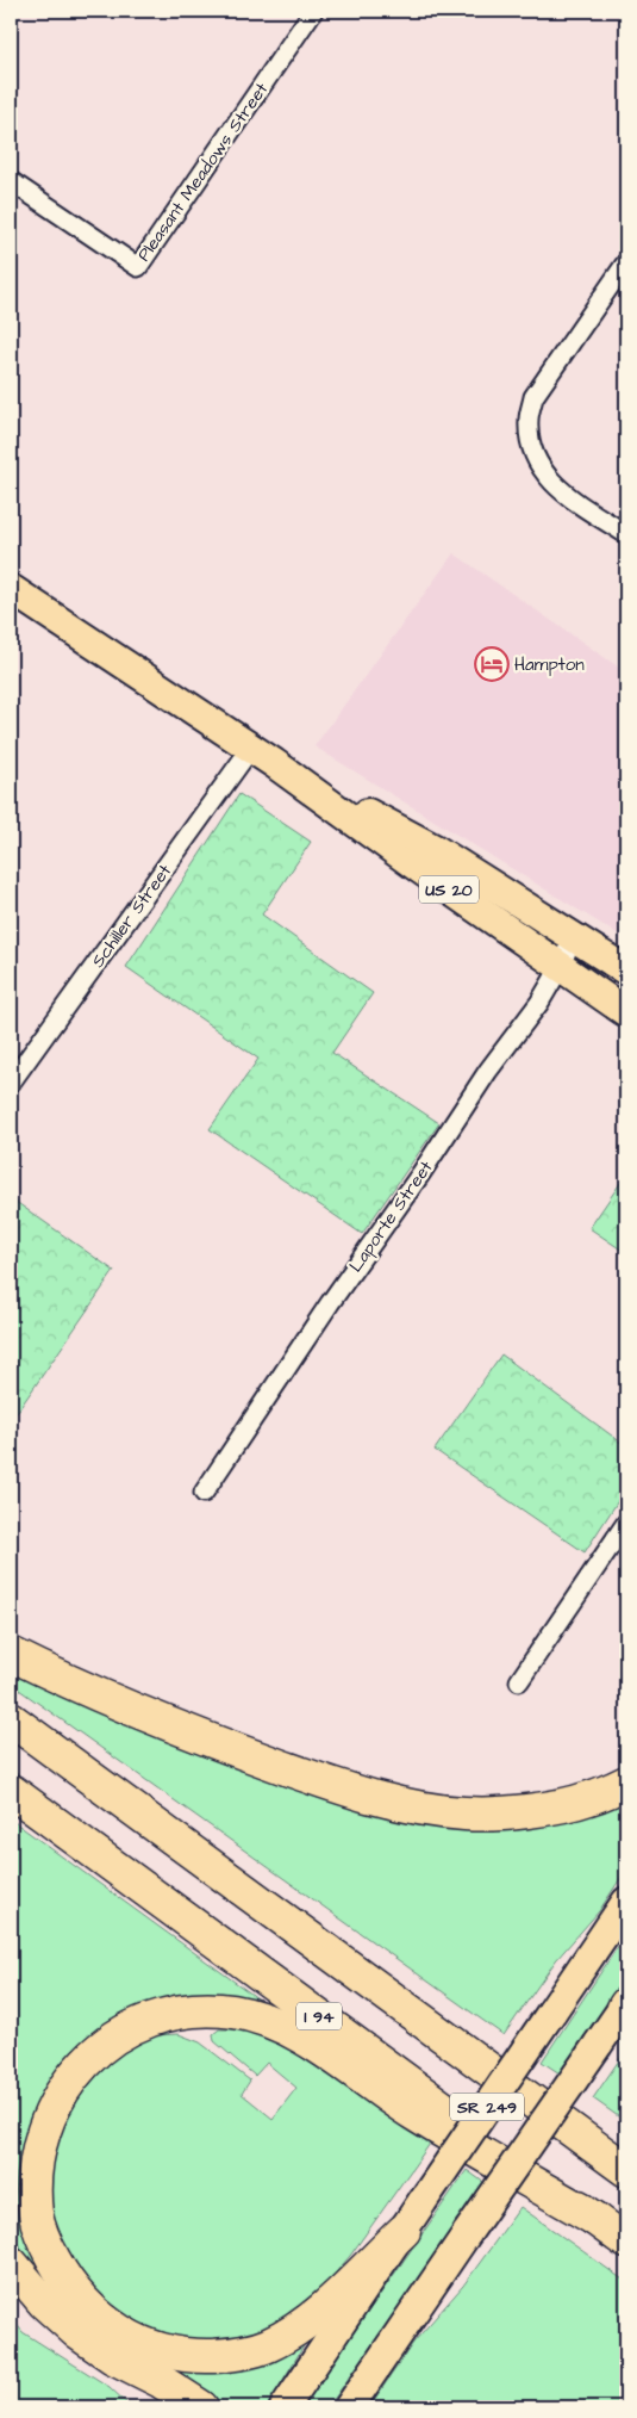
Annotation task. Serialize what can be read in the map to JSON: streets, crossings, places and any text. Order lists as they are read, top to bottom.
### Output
{
  "streets": {
    "highway": ["I 94"],
    "main road": ["US 20", "SR 249"],
    "street": ["Pleasant Meadows Street", "Schiller Street", "Laporte Street"]
  },
  "crossings": [
    ["US 20", "Schiller Street"],
    ["US 20", "Laporte Street"]
  ],
  "places": {
    "hotel": ["Hampton"]
  }
}
